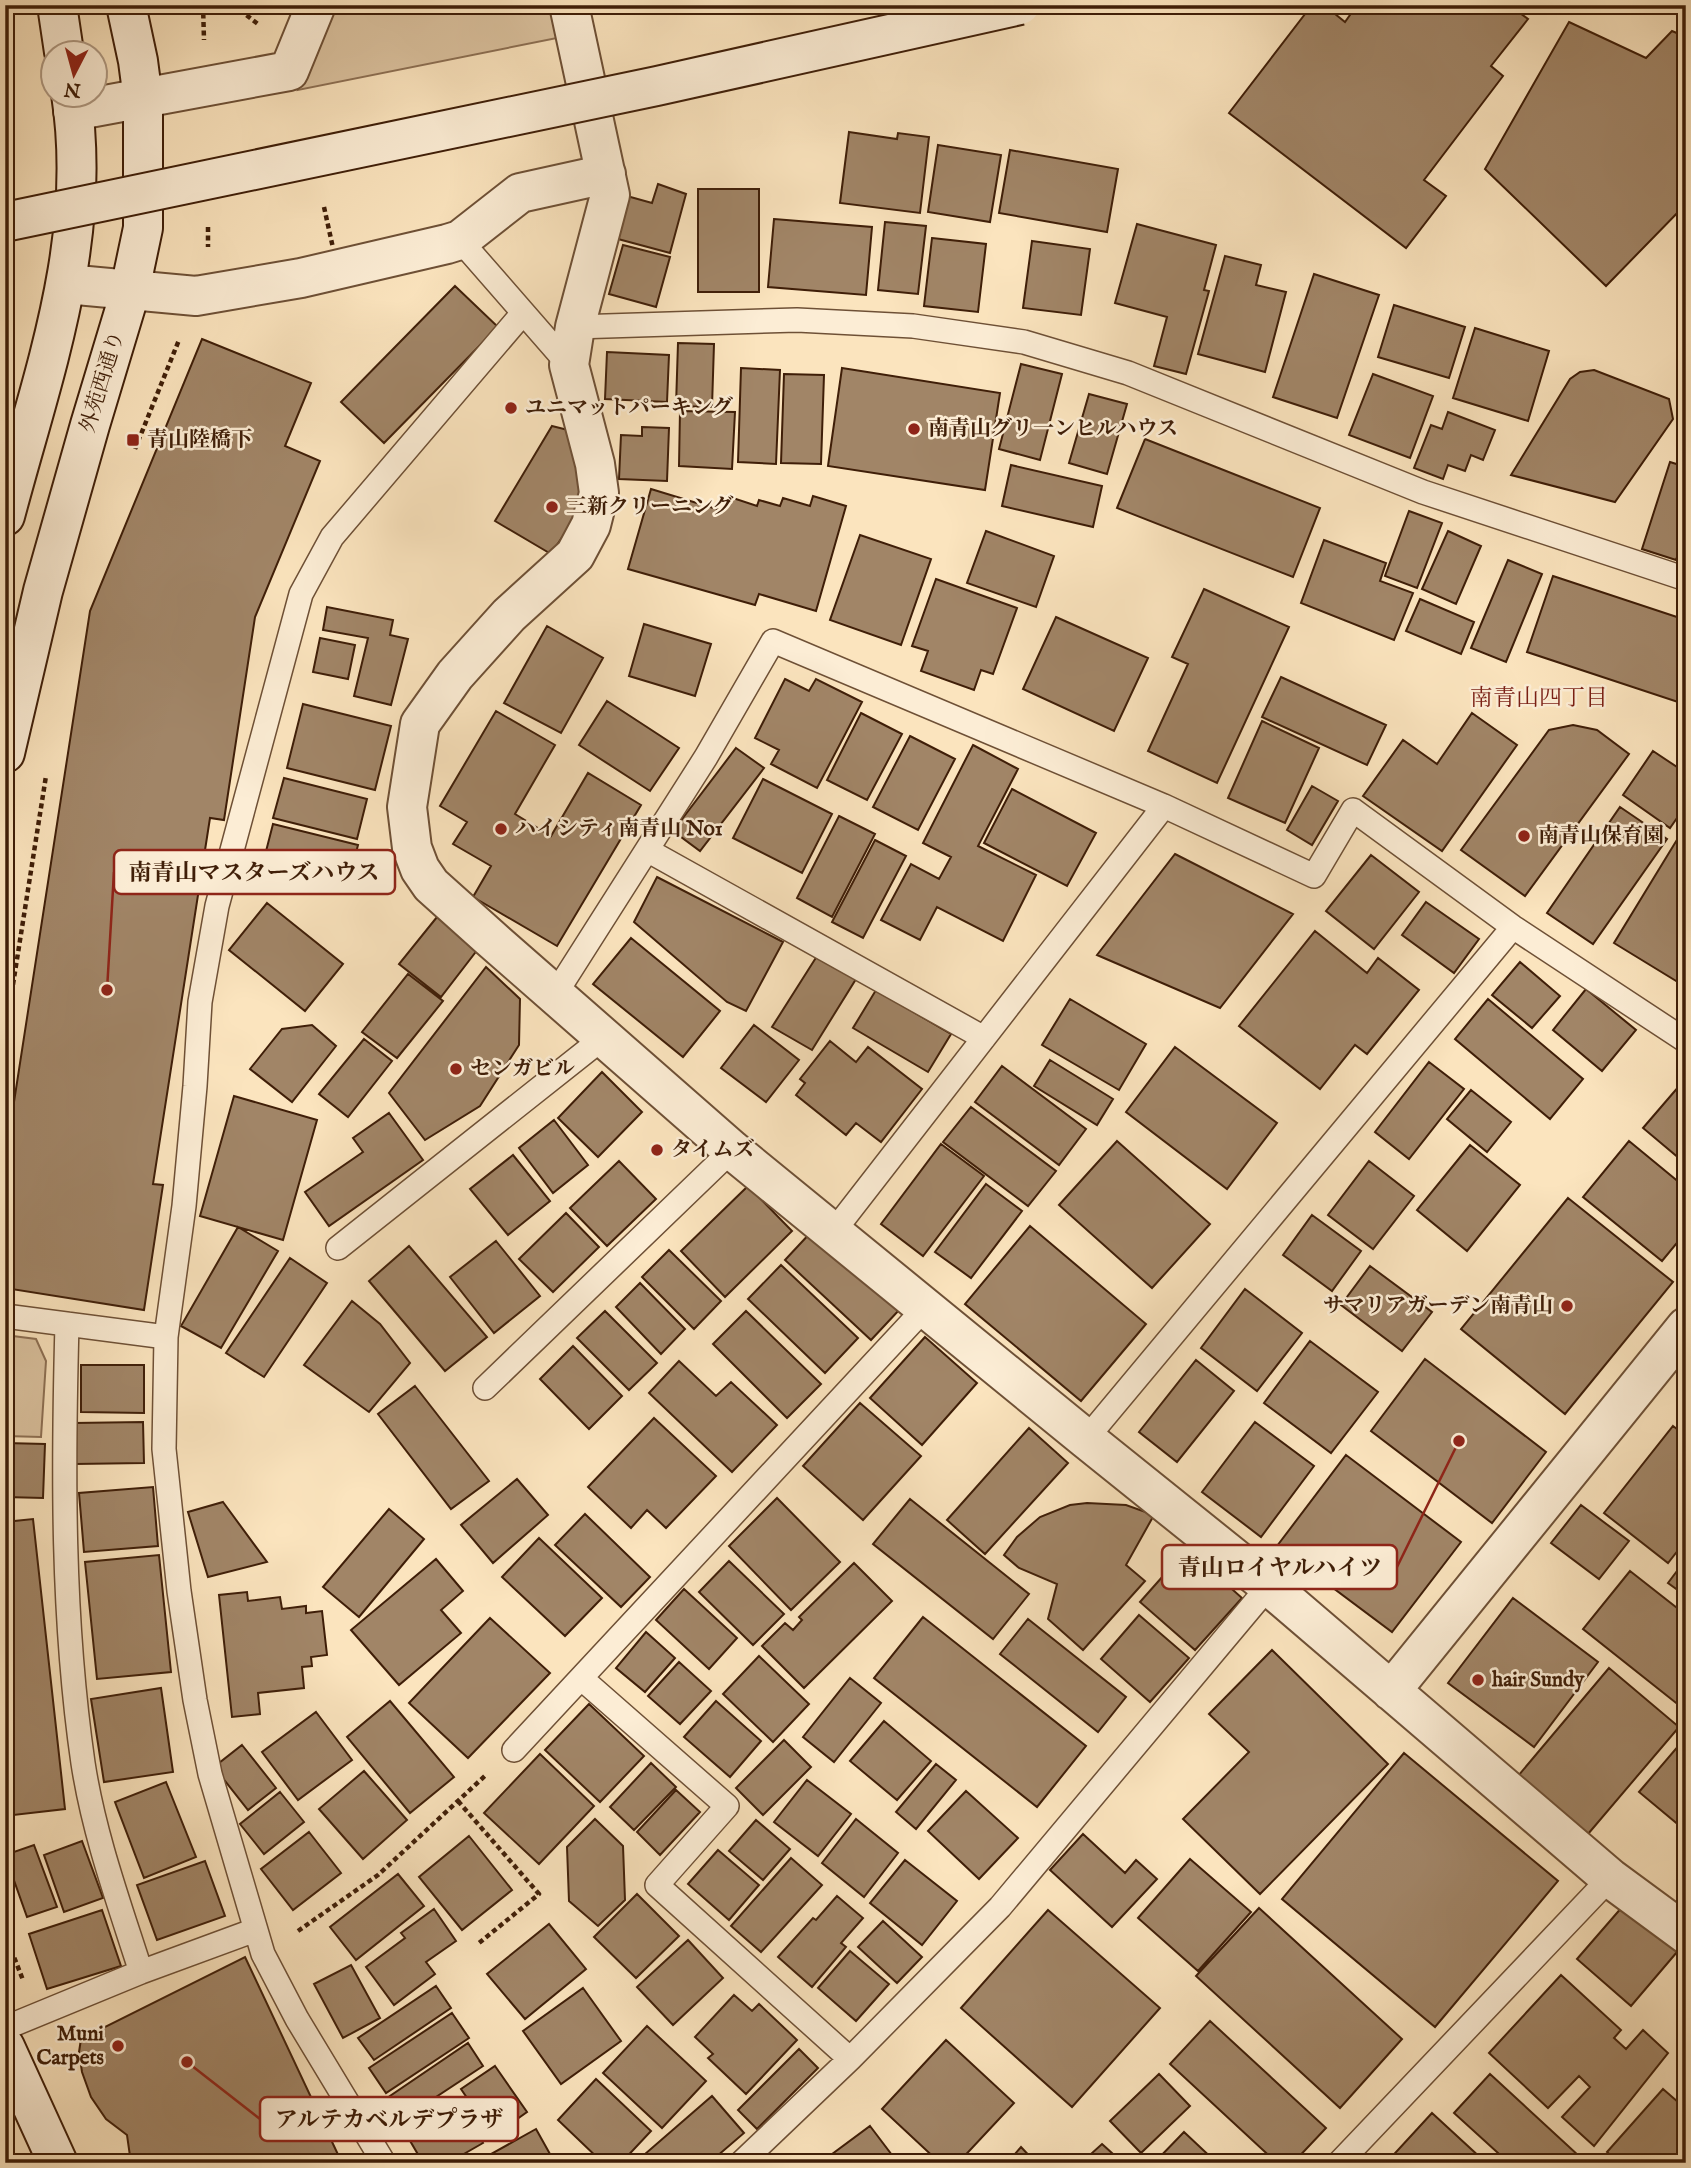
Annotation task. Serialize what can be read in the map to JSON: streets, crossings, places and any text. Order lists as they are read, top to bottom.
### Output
{
  "streets": {
    "street": ["外苑西通り"]
  },
  "districts": ["南青山四丁目"],
  "places": {
    "other": [
      "ユニマットパーキング",
      "南青山グリ一ンヒルハウス",
      "三新クリーニング",
      "ハイシティ南青山 No1",
      "南青山保育園",
      "南青山マスターズハウス",
      "センガビル",
      "タイムズ",
      "サマリアガーデン南青山",
      "青山ロイヤルハイツ",
      "hair Sundy",
      "Muni Carpets",
      "アルテカベルデプラザ"
    ],
    "transit": ["青山陸橋下"]
  },
  "north": "bottom"
}
